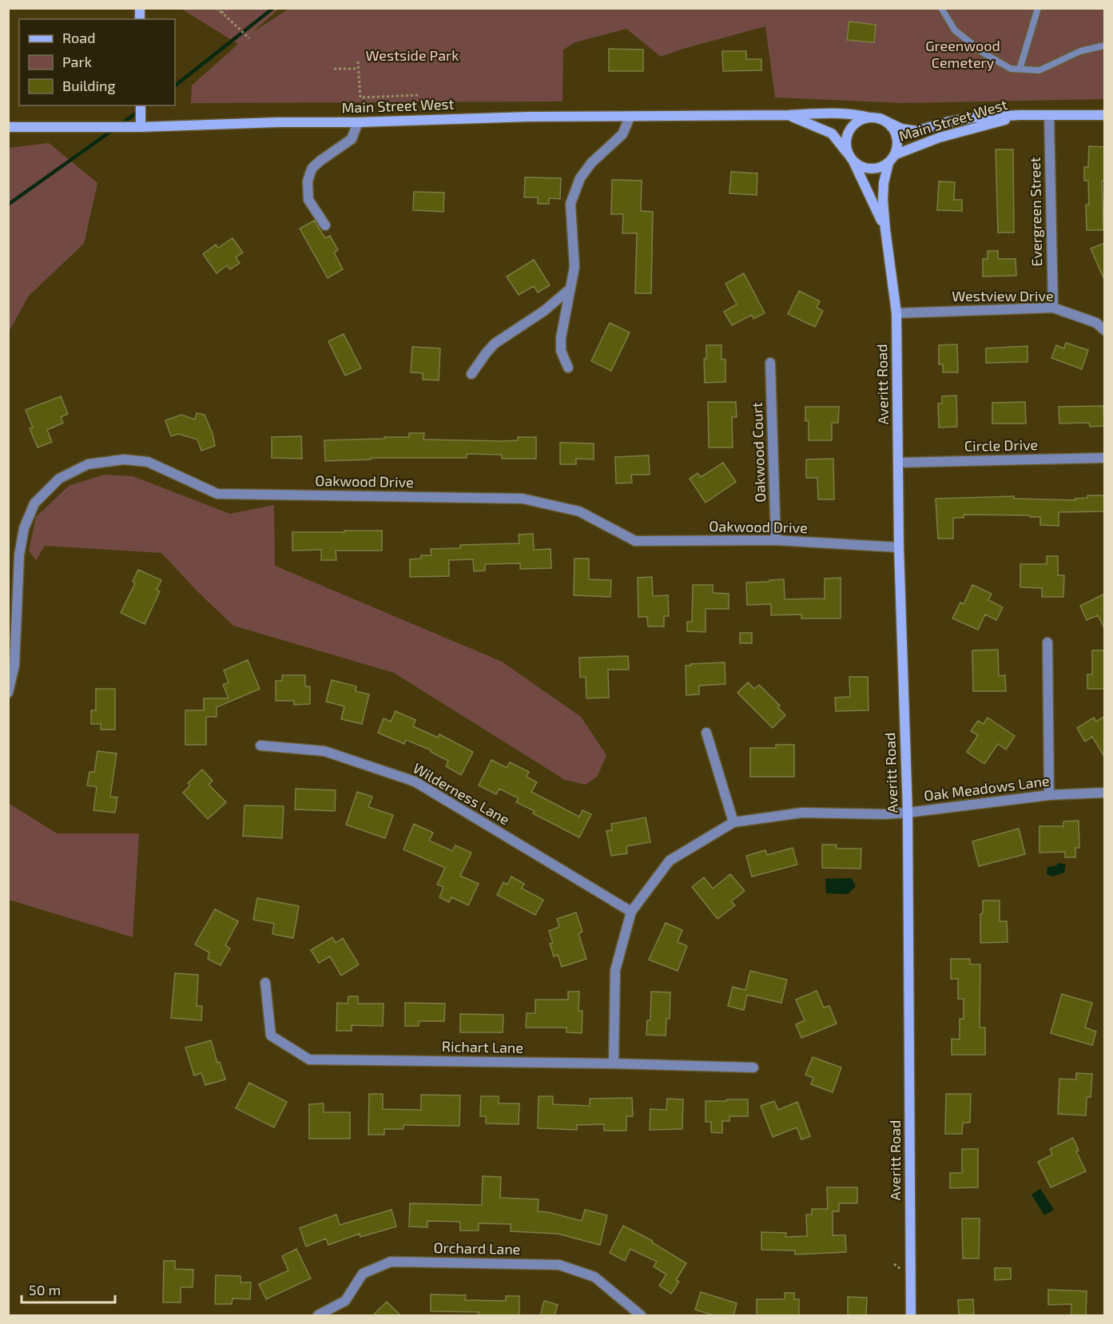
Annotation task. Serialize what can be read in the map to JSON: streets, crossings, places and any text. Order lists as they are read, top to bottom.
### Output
{
  "streets": {
    "main road": ["Main Street West", "Averitt Road"],
    "street": [
      "Evergreen Street",
      "Westview Drive",
      "Circle Drive",
      "Oakwood Court",
      "Oakwood Drive",
      "Oak Meadows Lane",
      "Wilderness Lane",
      "Richart Lane",
      "Orchard Lane"
    ]
  },
  "crossings": [
    ["Main Street West", "Evergreen Street"],
    ["Main Street West", "Averitt Road"],
    ["Evergreen Street", "Westview Drive"],
    ["Westview Drive", "Averitt Road"],
    ["Averitt Road", "Circle Drive"],
    ["Averitt Road", "Oakwood Drive"],
    ["Averitt Road", "Oak Meadows Lane"],
    ["Oakwood Court", "Oakwood Drive"],
    ["Oak Meadows Lane", "Wilderness Lane"],
    ["Oak Meadows Lane", "Richart Lane"]
  ],
  "parks": ["Greenwood Cemetery", "Westside Park"],
  "legend": ["Road", "Park", "Building"],
  "scale_bar": "50 m"
}
